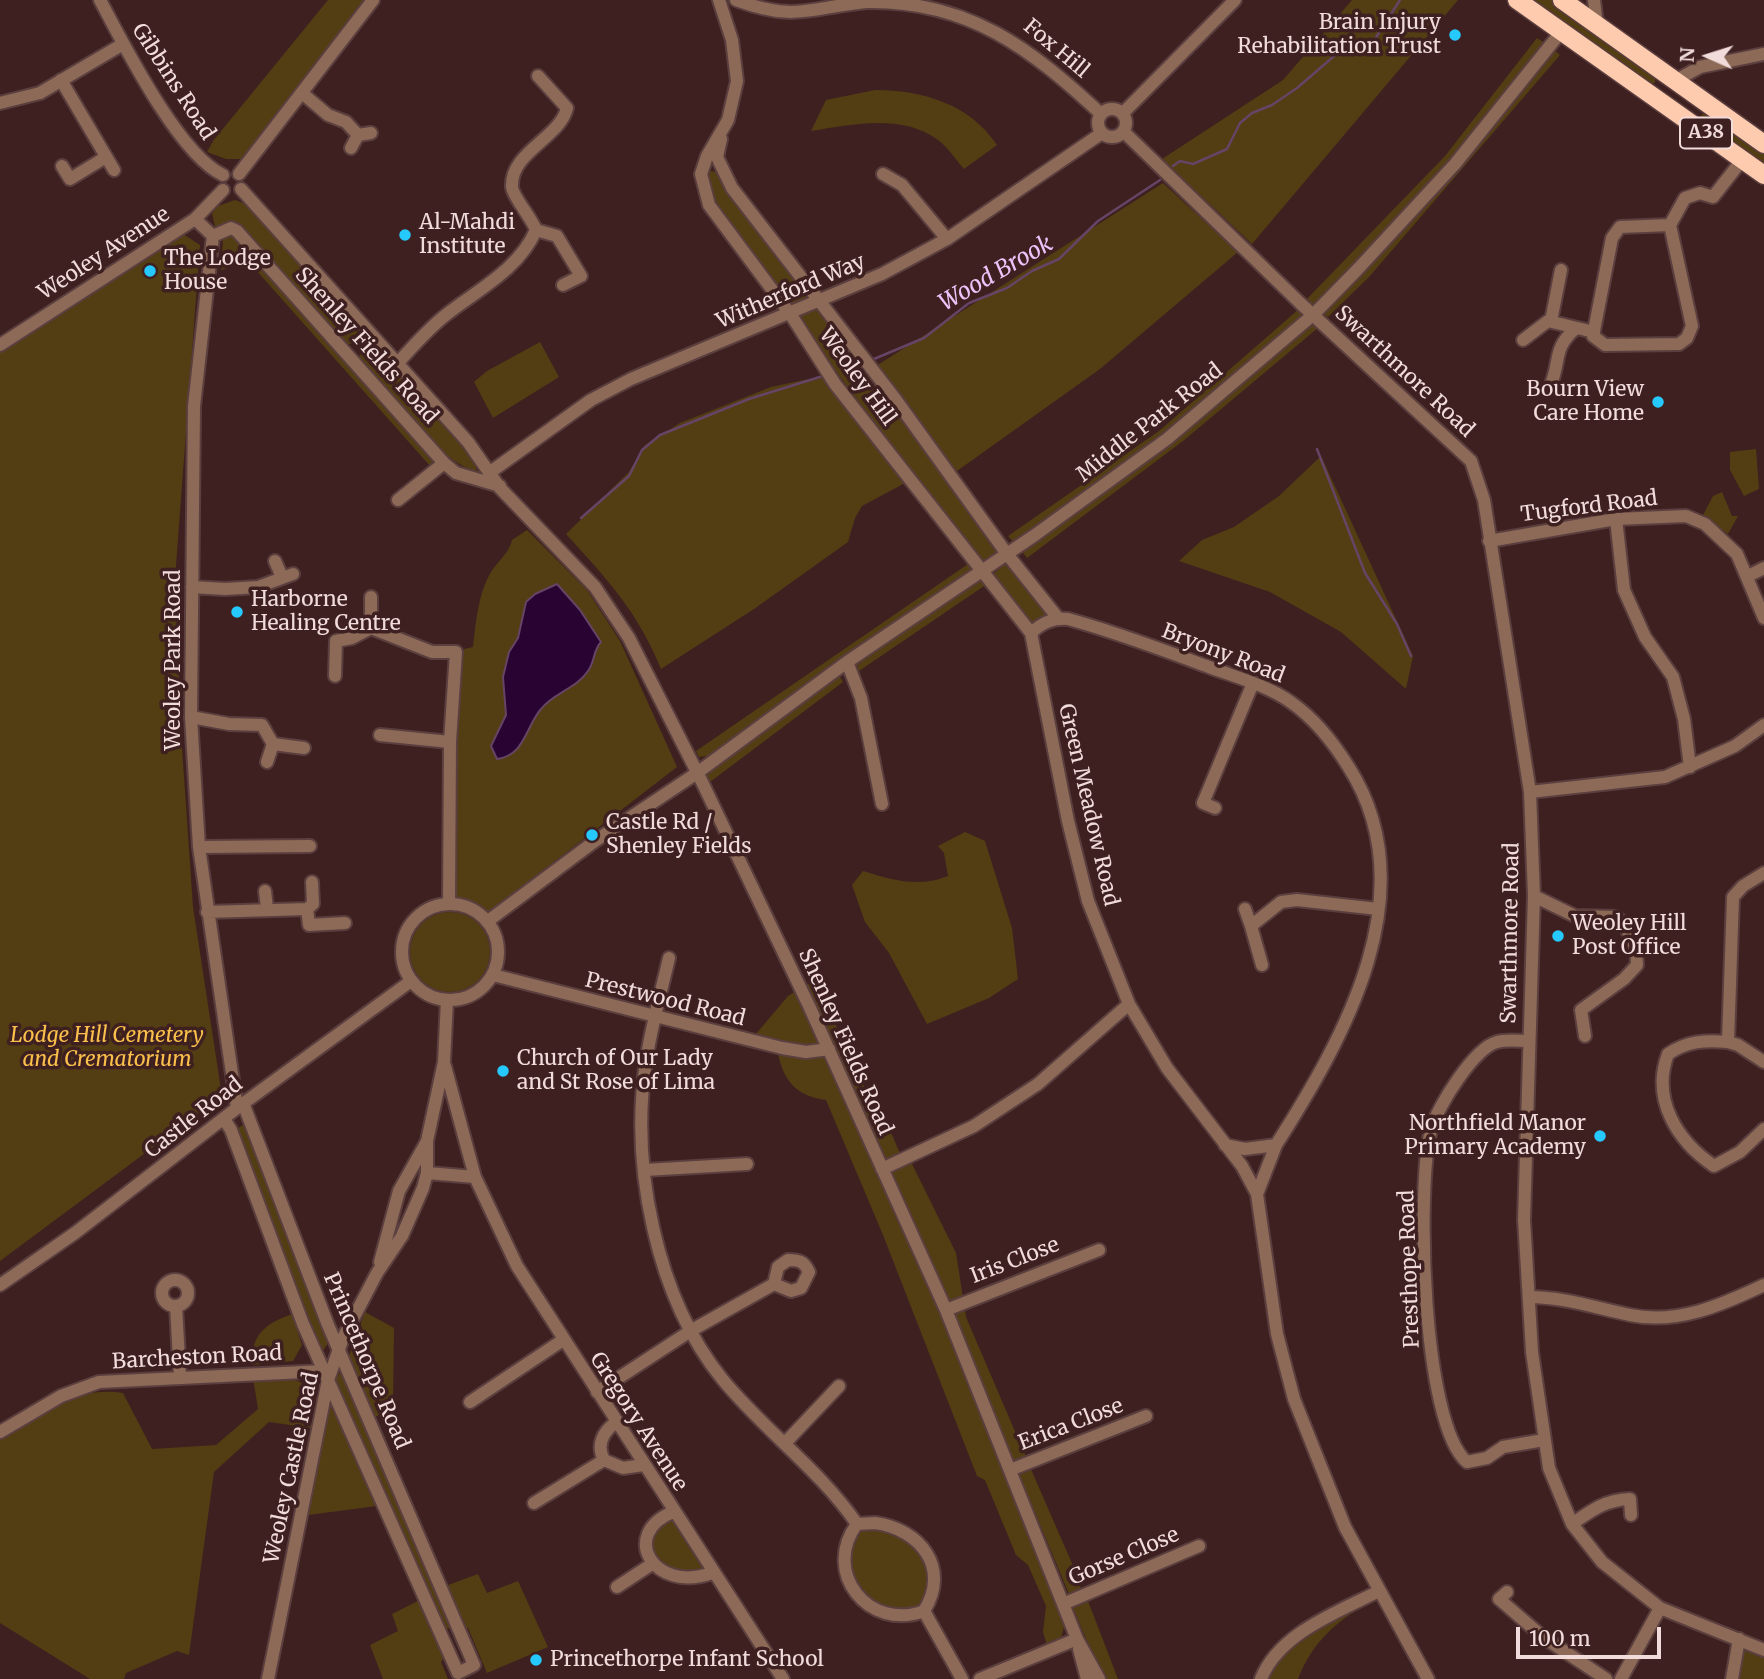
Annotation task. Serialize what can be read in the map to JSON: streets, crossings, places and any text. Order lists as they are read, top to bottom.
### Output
{
  "streets": {
    "highway": ["A38"],
    "street": [
      "Fox Hill",
      "Gibbins Road",
      "Weoley Avenue",
      "Witherford Way",
      "Shenley Fields Road",
      "Swarthmore Road",
      "Weoley Hill",
      "Middle Park Road",
      "Tugford Road",
      "Bryony Road",
      "Weoley Park Road",
      "Green Meadow Road",
      "Prestwood Road",
      "Castle Road",
      "Iris Close",
      "Presthope Road",
      "Barcheston Road",
      "Princethorpe Road",
      "Gregory Avenue",
      "Erica Close",
      "Weoley Castle Road",
      "Gorse Close"
    ]
  },
  "crossings": [
    ["Fox Hill", "Witherford Way"],
    ["Gibbins Road", "Weoley Avenue"],
    ["Gibbins Road", "Shenley Fields Road"],
    ["A38", "Middle Park Road"],
    ["Weoley Avenue", "Shenley Fields Road"],
    ["Witherford Way", "Shenley Fields Road"],
    ["Witherford Way", "Weoley Hill"],
    ["Shenley Fields Road", "Middle Park Road"],
    ["Shenley Fields Road", "Weoley Park Road"],
    ["Shenley Fields Road", "Prestwood Road"],
    ["Shenley Fields Road", "Iris Close"],
    ["Shenley Fields Road", "Erica Close"],
    ["Shenley Fields Road", "Gorse Close"],
    ["Swarthmore Road", "Middle Park Road"],
    ["Swarthmore Road", "Tugford Road"],
    ["Swarthmore Road", "Presthope Road"],
    ["Weoley Hill", "Middle Park Road"],
    ["Weoley Hill", "Green Meadow Road"],
    ["Bryony Road", "Green Meadow Road"],
    ["Weoley Park Road", "Castle Road"],
    ["Weoley Park Road", "Princethorpe Road"],
    ["Prestwood Road", "Castle Road"],
    ["Prestwood Road", "Weoley Castle Road"],
    ["Castle Road", "Princethorpe Road"],
    ["Castle Road", "Weoley Castle Road"],
    ["Barcheston Road", "Princethorpe Road"],
    ["Barcheston Road", "Weoley Castle Road"],
    ["Princethorpe Road", "Weoley Castle Road"],
    ["Gregory Avenue", "Weoley Castle Road"]
  ],
  "water": ["Wood Brook"],
  "parks": ["Lodge Hill Cemetery and Crematorium"],
  "places": [
    "Brain Injury Rehabilitation Trust",
    "Al-Mahdi Institute",
    "The Lodge House",
    "Bourn View Care Home",
    "Harborne Healing Centre",
    "Castle Rd / Shenley Fields",
    "Weoley Hill Post Office",
    "Church of Our Lady and St Rose of Lima",
    "Northfield Manor Primary Academy",
    "Princethorpe Infant School"
  ],
  "scale_bar": "100 m",
  "north": "left"
}
